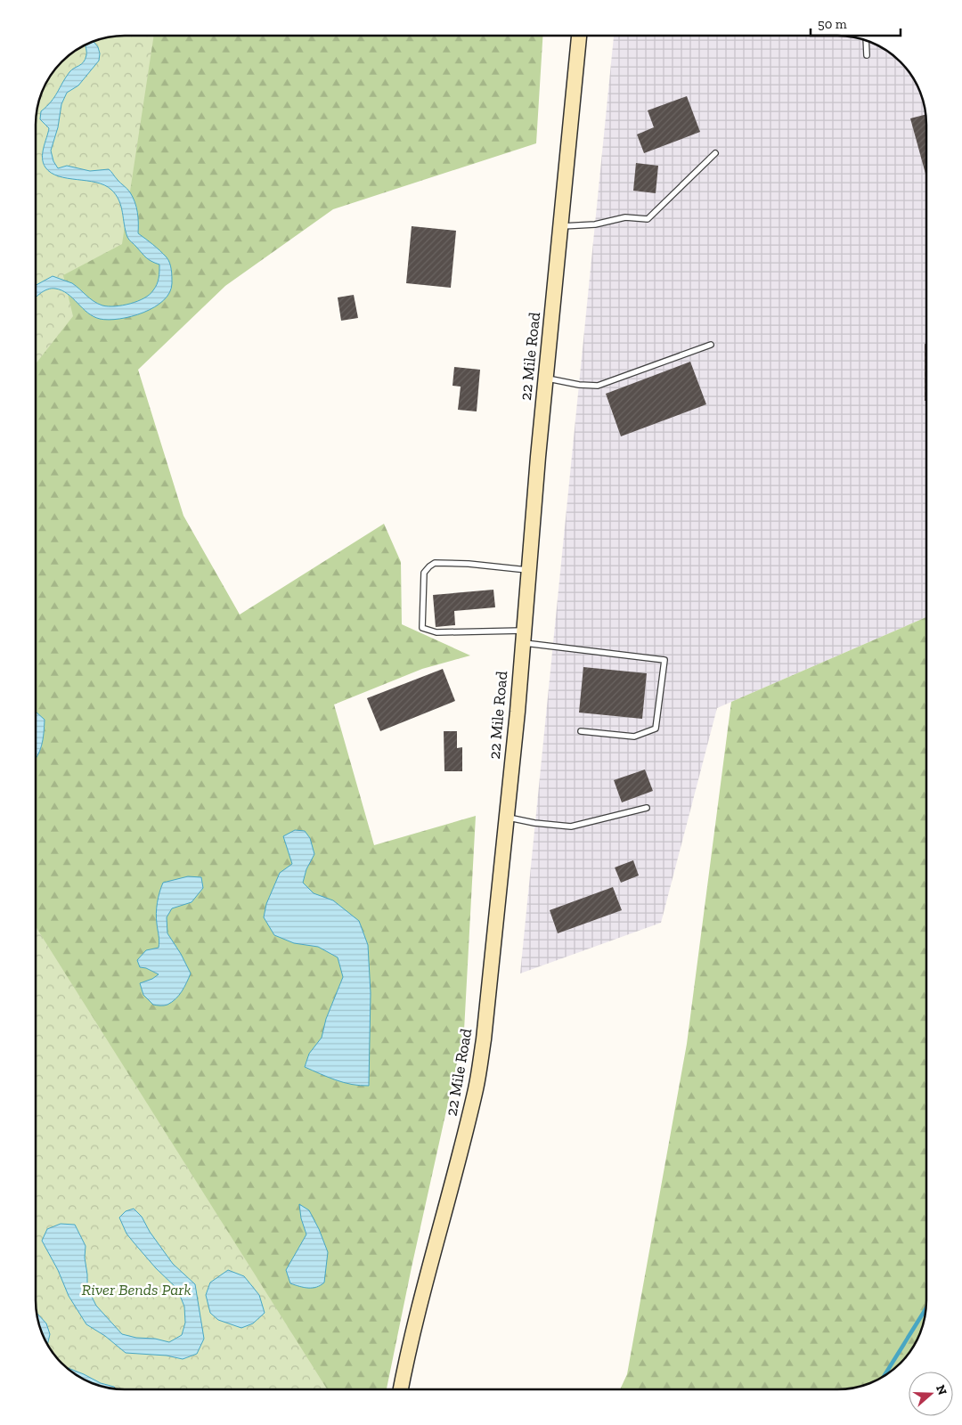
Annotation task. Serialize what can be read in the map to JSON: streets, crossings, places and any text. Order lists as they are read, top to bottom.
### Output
{
  "streets": {
    "street": ["22 Mile Road"]
  },
  "parks": ["River Bends Park"],
  "scale_bar": "50 m",
  "north": "right"
}
